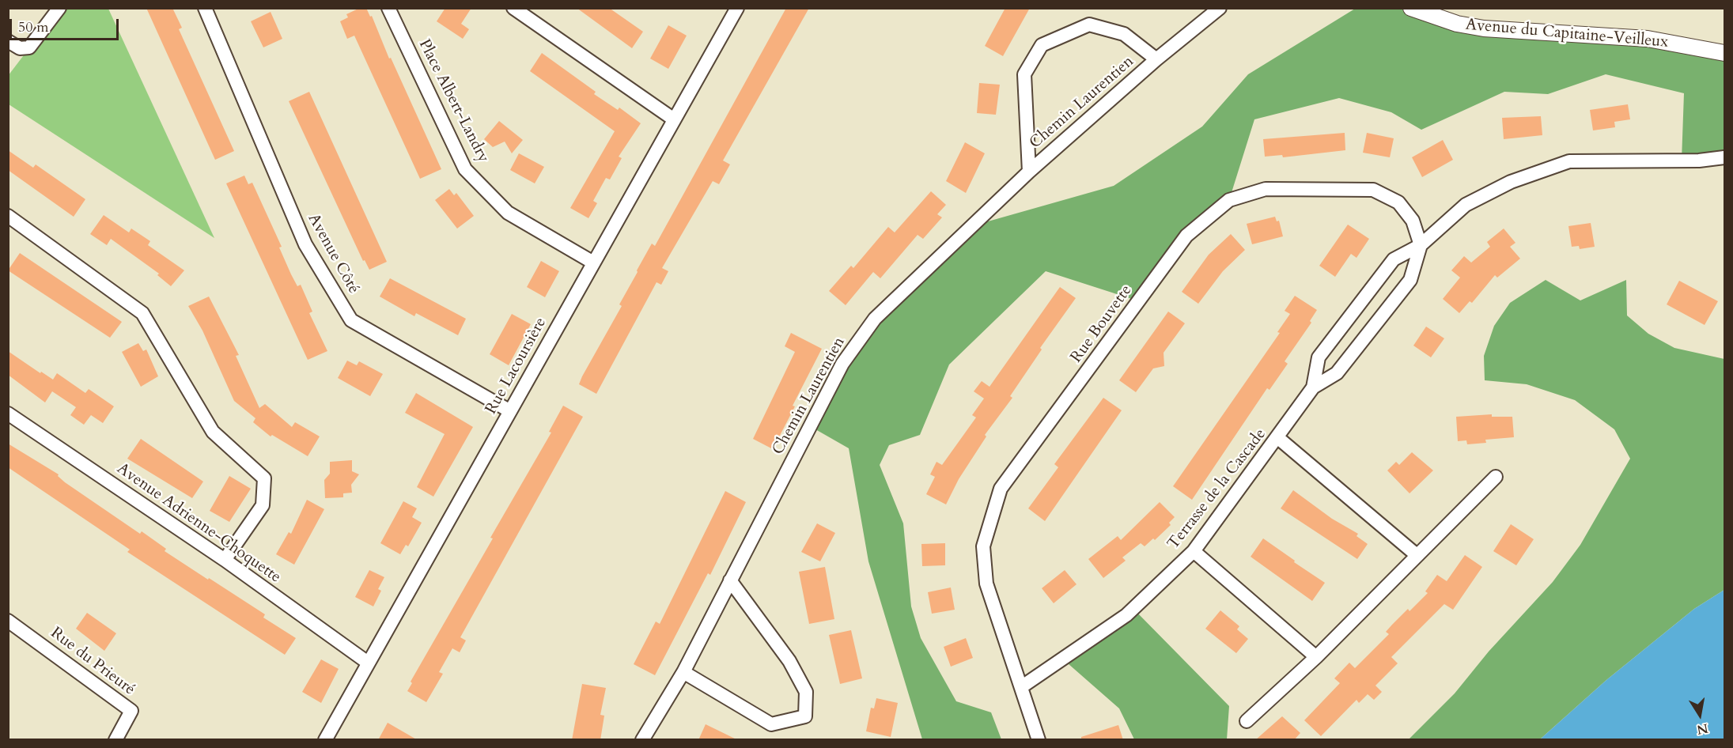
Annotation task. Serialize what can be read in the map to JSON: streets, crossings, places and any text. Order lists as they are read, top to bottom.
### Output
{
  "streets": {
    "street": [
      "Avenue du Capitaine-Veilleux",
      "Place Albert-Landry",
      "Chemin Laurentien",
      "Avenue Côté",
      "Rue Bouvette",
      "Rue Lacoursière",
      "Terrasse de la Cascade",
      "Avenue Adrienne-Choquette",
      "Rue du Prieuré"
    ]
  },
  "crossings": [
    ["Place Albert-Landry", "Rue Lacoursière"],
    ["Avenue Côté", "Rue Lacoursière"],
    ["Rue Bouvette", "Terrasse de la Cascade"],
    ["Rue Lacoursière", "Avenue Adrienne-Choquette"]
  ],
  "scale_bar": "50 m",
  "north": "bottom"
}
